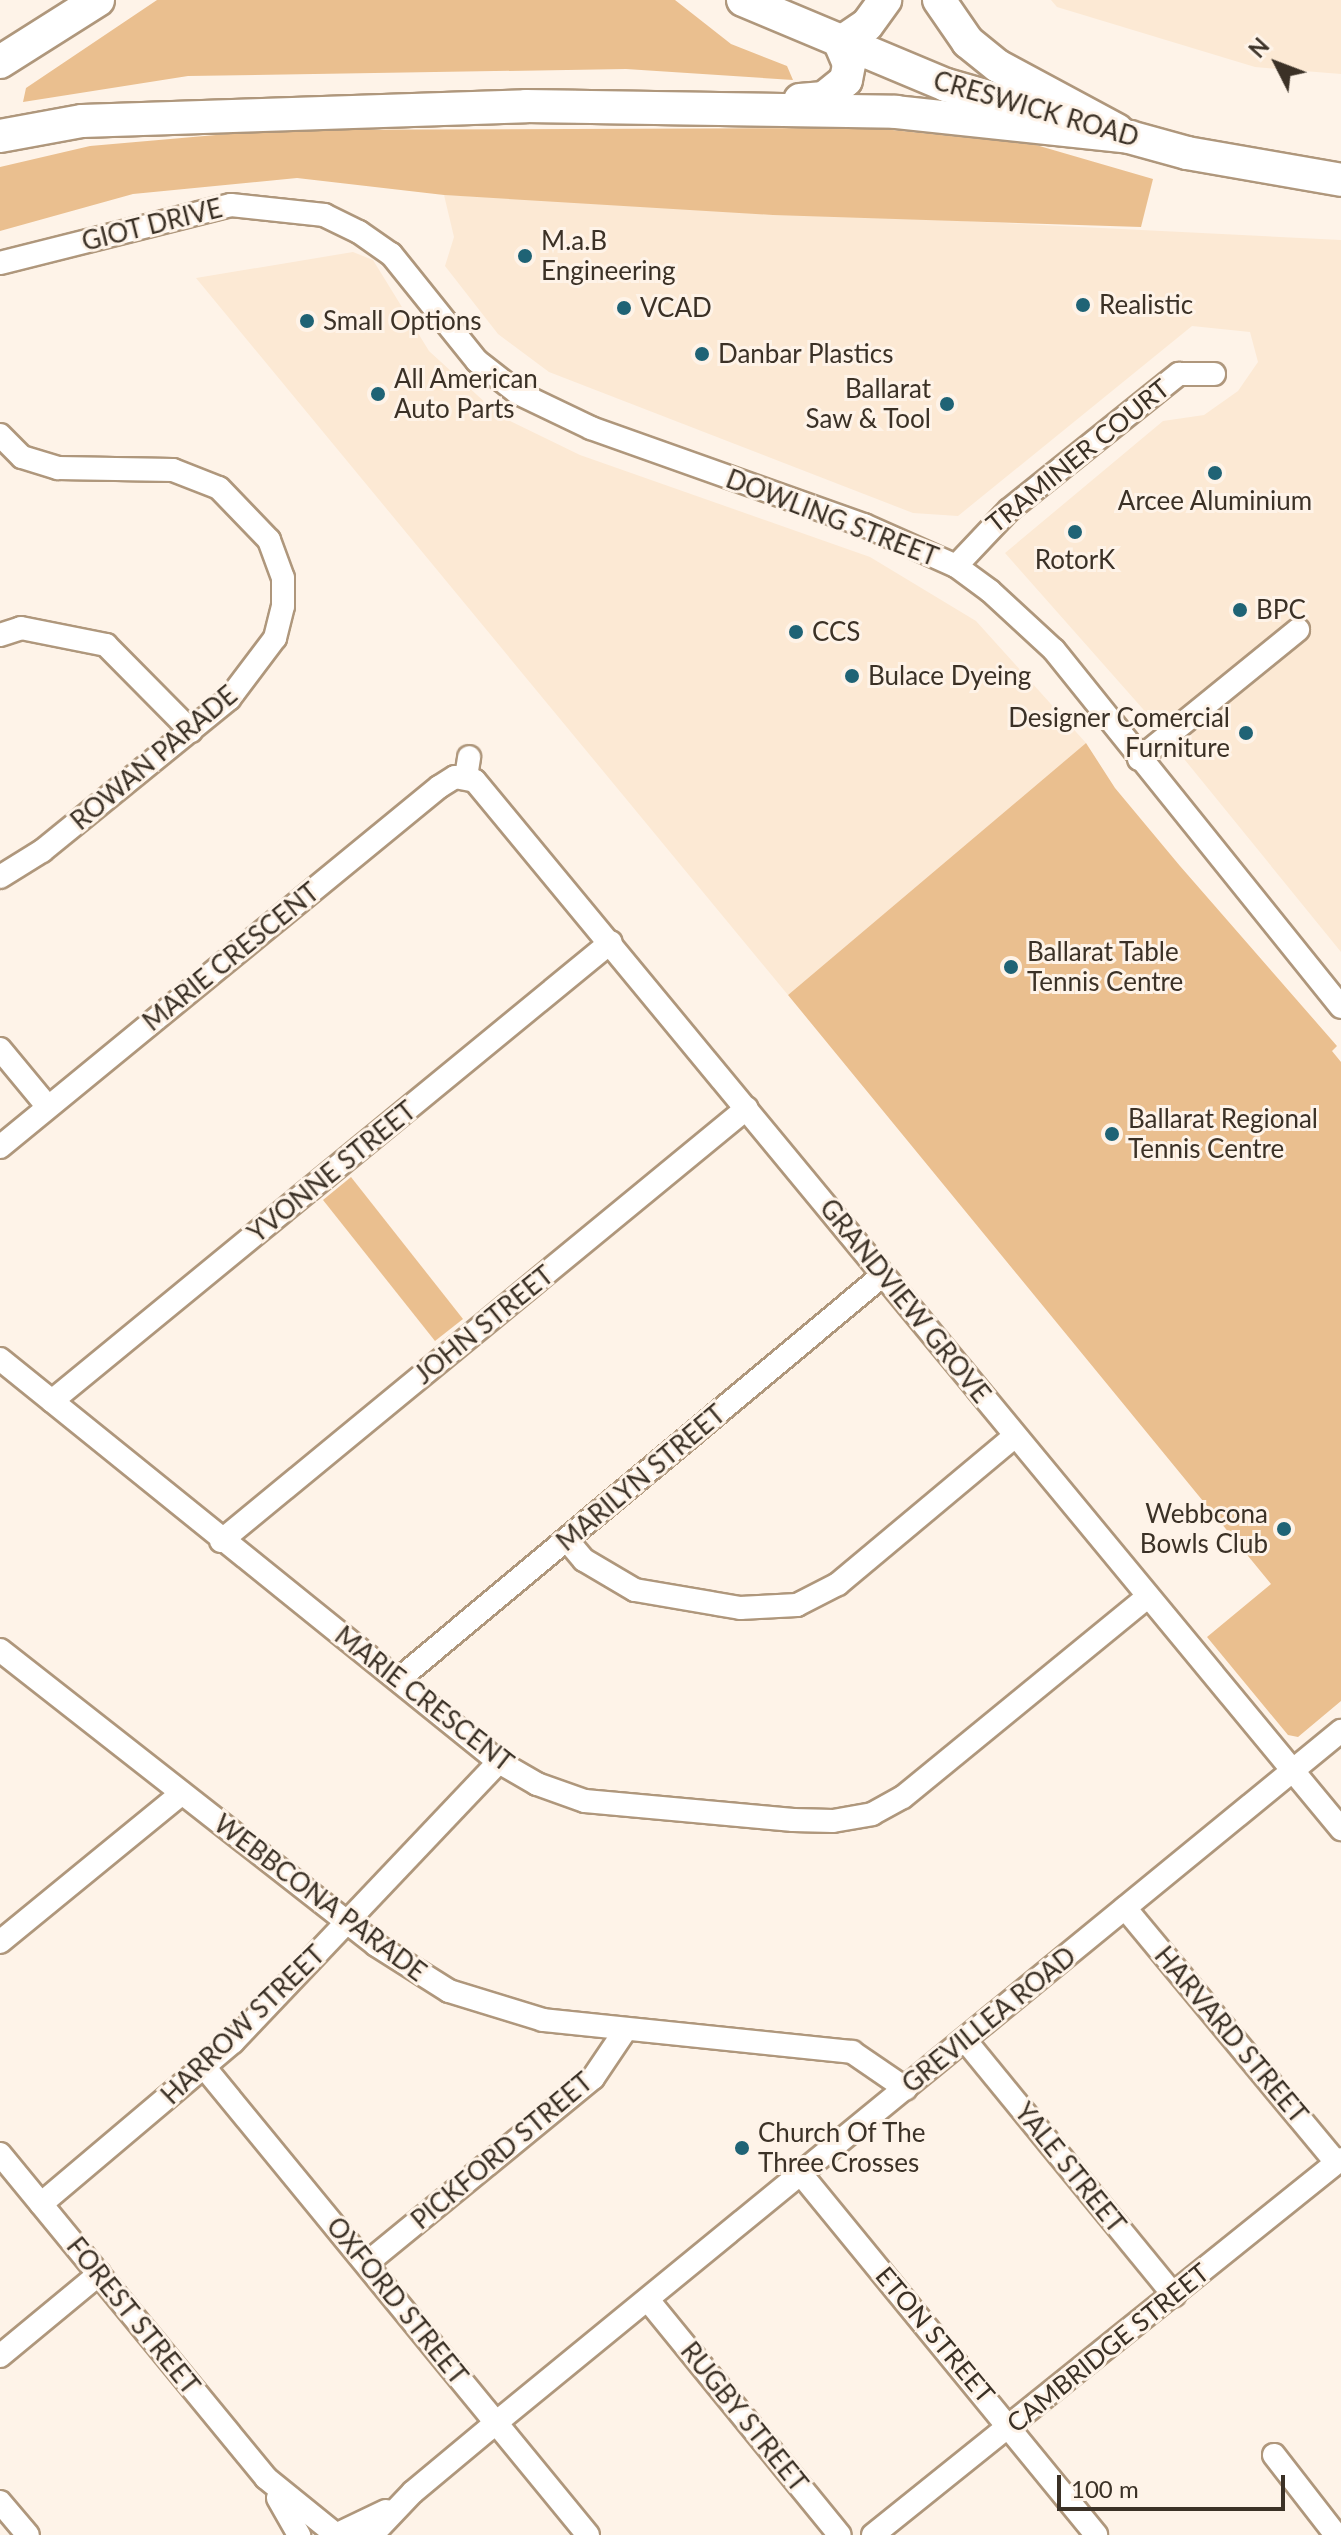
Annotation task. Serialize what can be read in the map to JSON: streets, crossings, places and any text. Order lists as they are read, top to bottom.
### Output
{
  "streets": {
    "highway": ["CRESWICK ROAD"],
    "street": [
      "GIOT DRIVE",
      "TRAMINER COURT",
      "DOWLING STREET",
      "ROWAN PARADE",
      "MARIE CRESCENT",
      "YVONNE STREET",
      "GRANDVIEW GROVE",
      "JOHN STREET",
      "MARILYN STREET",
      "WEBBCONA PARADE",
      "GREVILLEA ROAD",
      "HARROW STREET",
      "HARVARD STREET",
      "PICKFORD STREET",
      "YALE STREET",
      "OXFORD STREET",
      "FOREST STREET",
      "ETON STREET",
      "CAMBRIDGE STREET",
      "RUGBY STREET"
    ]
  },
  "crossings": [
    ["GIOT DRIVE", "DOWLING STREET"],
    ["TRAMINER COURT", "DOWLING STREET"],
    ["MARIE CRESCENT", "YVONNE STREET"],
    ["MARIE CRESCENT", "GRANDVIEW GROVE"],
    ["MARIE CRESCENT", "JOHN STREET"],
    ["MARIE CRESCENT", "MARILYN STREET"],
    ["MARIE CRESCENT", "HARROW STREET"],
    ["YVONNE STREET", "GRANDVIEW GROVE"],
    ["GRANDVIEW GROVE", "JOHN STREET"],
    ["GRANDVIEW GROVE", "MARILYN STREET"],
    ["GRANDVIEW GROVE", "GREVILLEA ROAD"],
    ["WEBBCONA PARADE", "GREVILLEA ROAD"],
    ["WEBBCONA PARADE", "HARROW STREET"],
    ["WEBBCONA PARADE", "PICKFORD STREET"],
    ["GREVILLEA ROAD", "HARVARD STREET"],
    ["GREVILLEA ROAD", "YALE STREET"],
    ["GREVILLEA ROAD", "OXFORD STREET"],
    ["GREVILLEA ROAD", "FOREST STREET"],
    ["GREVILLEA ROAD", "ETON STREET"],
    ["GREVILLEA ROAD", "RUGBY STREET"],
    ["HARROW STREET", "OXFORD STREET"],
    ["HARROW STREET", "FOREST STREET"],
    ["HARVARD STREET", "CAMBRIDGE STREET"],
    ["PICKFORD STREET", "OXFORD STREET"],
    ["YALE STREET", "CAMBRIDGE STREET"],
    ["ETON STREET", "CAMBRIDGE STREET"]
  ],
  "places": [
    "M.a.B Engineering",
    "Realistic",
    "VCAD",
    "Small Options",
    "Danbar Plastics",
    "All American Auto Parts",
    "Ballarat Saw & Tool",
    "Arcee Aluminium",
    "RotorK",
    "BPC",
    "CCS",
    "Bulace Dyeing",
    "Designer Comercial Furniture",
    "Ballarat Table Tennis Centre",
    "Ballarat Regional Tennis Centre",
    "Webbcona Bowls Club",
    "Church Of The Three Crosses"
  ],
  "scale_bar": "100 m",
  "north": "top left"
}
